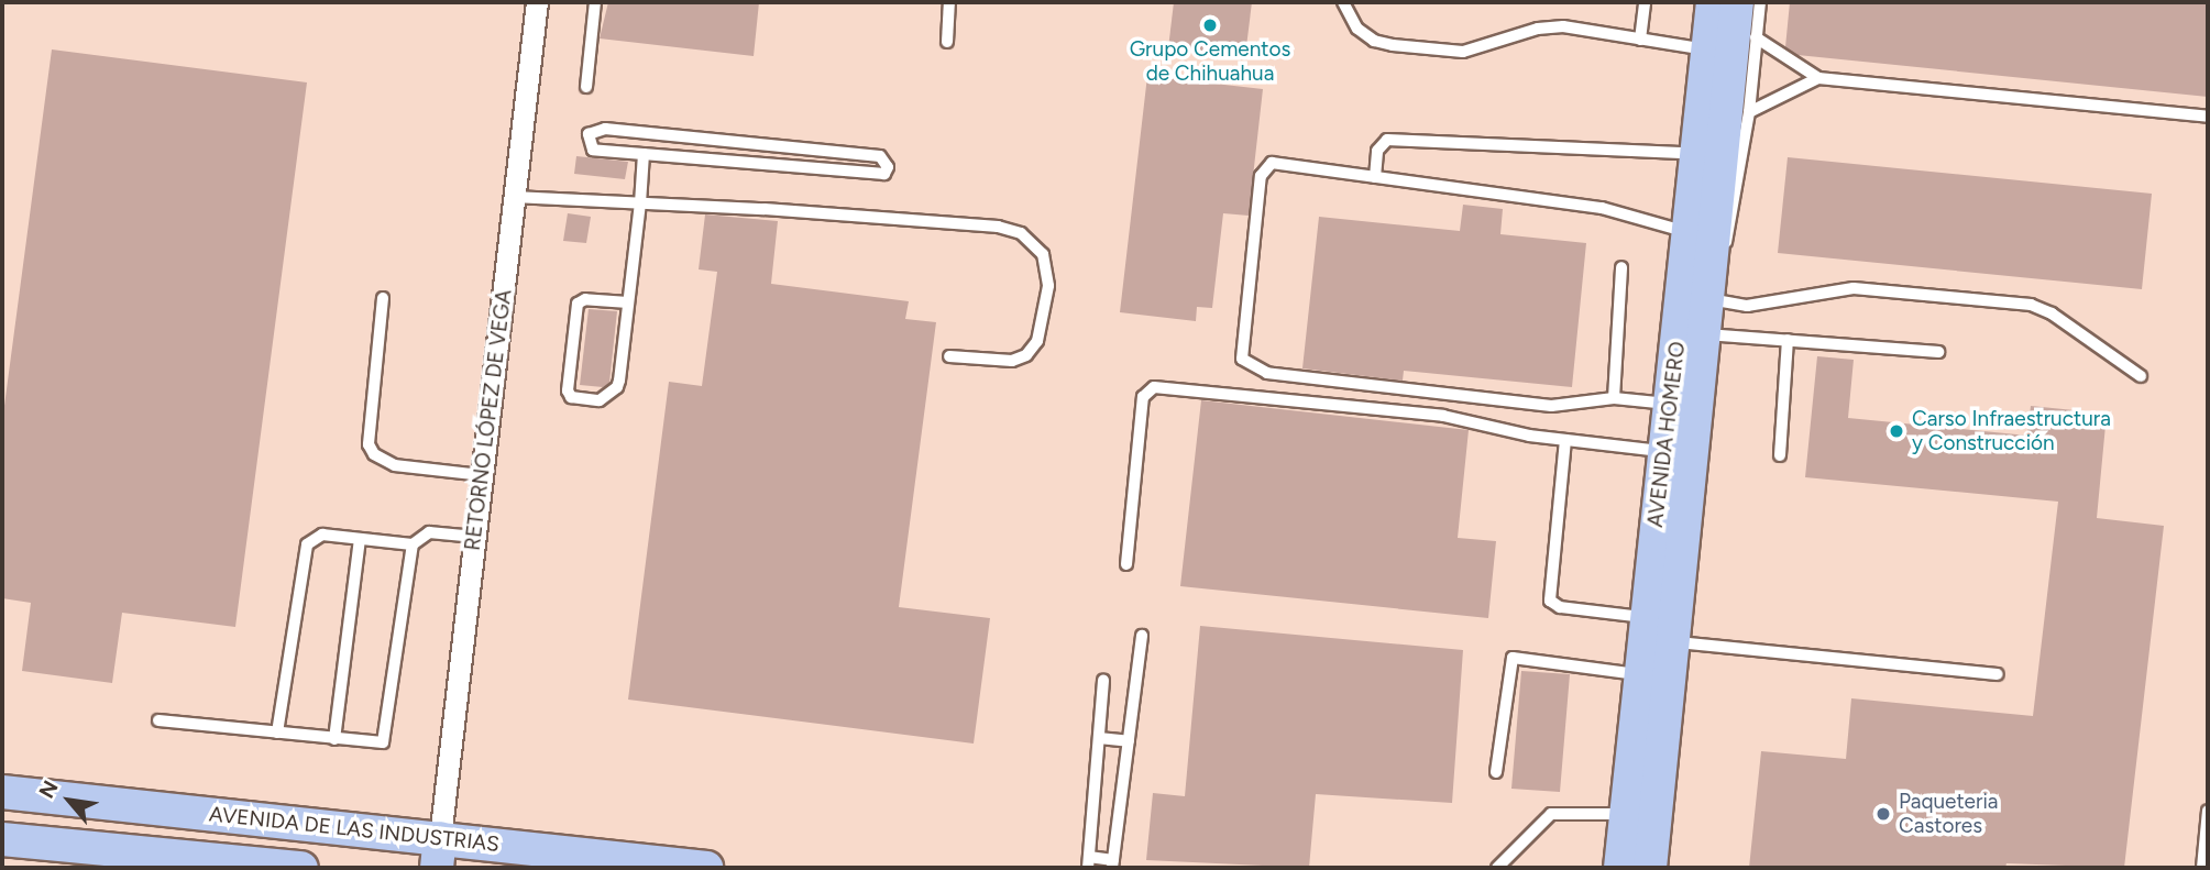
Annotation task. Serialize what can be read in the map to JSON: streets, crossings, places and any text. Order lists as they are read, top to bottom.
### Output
{
  "streets": {
    "main road": ["AVENIDA HOMERO", "AVENIDA DE LAS INDUSTRIAS"],
    "street": ["RETORNO LÓPEZ DE VEGA"]
  },
  "crossings": [
    ["RETORNO LÓPEZ DE VEGA", "AVENIDA DE LAS INDUSTRIAS"]
  ],
  "places": ["Grupo Cementos de Chihuahua", "Carso Infraestructura y Construcción", "Paqueteria Castores"],
  "north": "top left"
}
